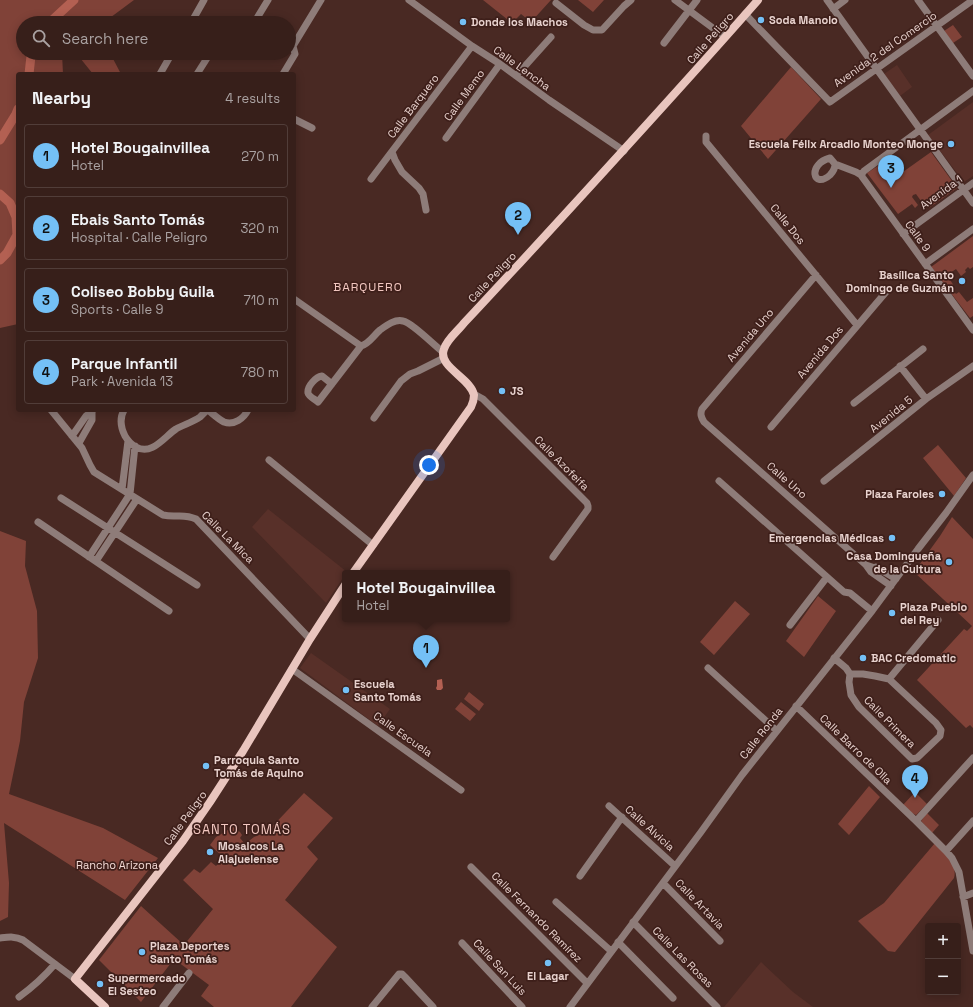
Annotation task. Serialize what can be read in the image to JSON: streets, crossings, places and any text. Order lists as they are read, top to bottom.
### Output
{
  "streets": {
    "main road": ["Calle Peligro"],
    "street": [
      "Avenida 2 del Comercio",
      "Calle Lencha",
      "Calle Memo",
      "Calle Barquero",
      "Avenida 1",
      "Calle Dos",
      "Calle 9",
      "Avenida Uno",
      "Avenida Dos",
      "Avenida 5",
      "Calle Azofeifa",
      "Calle Uno",
      "Calle La Mica",
      "Calle Primera",
      "Calle Ronda",
      "Calle Escuela",
      "Calle Barro de Olla",
      "Calle Alvicia",
      "Calle Artavia",
      "Calle Fernando Ramírez",
      "Calle Las Rosas",
      "Calle San Luis"
    ]
  },
  "crossings": [
    ["Calle Peligro", "Avenida 2 del Comercio"],
    ["Calle Peligro", "Calle Lencha"],
    ["Calle Peligro", "Calle La Mica"],
    ["Calle Peligro", "Calle Escuela"],
    ["Calle Lencha", "Calle Memo"],
    ["Calle Lencha", "Calle Barquero"],
    ["Avenida 1", "Calle 9"],
    ["Calle Dos", "Avenida Uno"],
    ["Calle Dos", "Avenida Dos"],
    ["Avenida Uno", "Calle Uno"],
    ["Calle Uno", "Calle Ronda"],
    ["Calle Ronda", "Calle Barro de Olla"],
    ["Calle Ronda", "Calle Alvicia"],
    ["Calle Ronda", "Calle Artavia"],
    ["Calle Ronda", "Calle Fernando Ramírez"],
    ["Calle Ronda", "Calle Las Rosas"]
  ],
  "districts": ["BARQUERO", "SANTO TOMÁS"],
  "parks": ["Rancho Arizona"],
  "places": [
    "Soda Manolo",
    "Donde los Machos",
    "Escuela Félix Arcadio Monteo Monge",
    "Basílica Santo Domingo de Guzmán",
    "JS",
    "Plaza Faroles",
    "Emergencias Médicas",
    "Casa Domingueña de la Cultura",
    "Plaza Pueblo del Rey",
    "BAC Credomatic",
    "Escuela Santo Tomás",
    "Parroquia Santo Tomás de Aquino",
    "Mosaicos La Alajuelense",
    "Plaza Deportes Santo Tomás",
    "El Lagar",
    "Supermercado El Sesteo"
  ],
  "page": {
    "search": "Search here",
    "heading": ["Nearby", "4 results"],
    "list": [
      {
        "mark": "1",
        "name": "Hotel Bougainvillea",
        "note": "Hotel",
        "value": "270 m"
      },
      {
        "mark": "2",
        "name": "Ebais Santo Tomás",
        "note": "Hospital · Calle Peligro",
        "value": "320 m"
      },
      {
        "mark": "3",
        "name": "Coliseo Bobby Guila",
        "note": "Sports · Calle 9",
        "value": "710 m"
      },
      {
        "mark": "4",
        "name": "Parque Infantil",
        "note": "Park · Avenida 13",
        "value": "780 m"
      }
    ],
    "pins": [
      "3",
      "2",
      "1",
      "4"
    ],
    "popup": ["Hotel Bougainvillea", "Hotel"],
    "map_buttons": ["+", "−"]
  }
}
